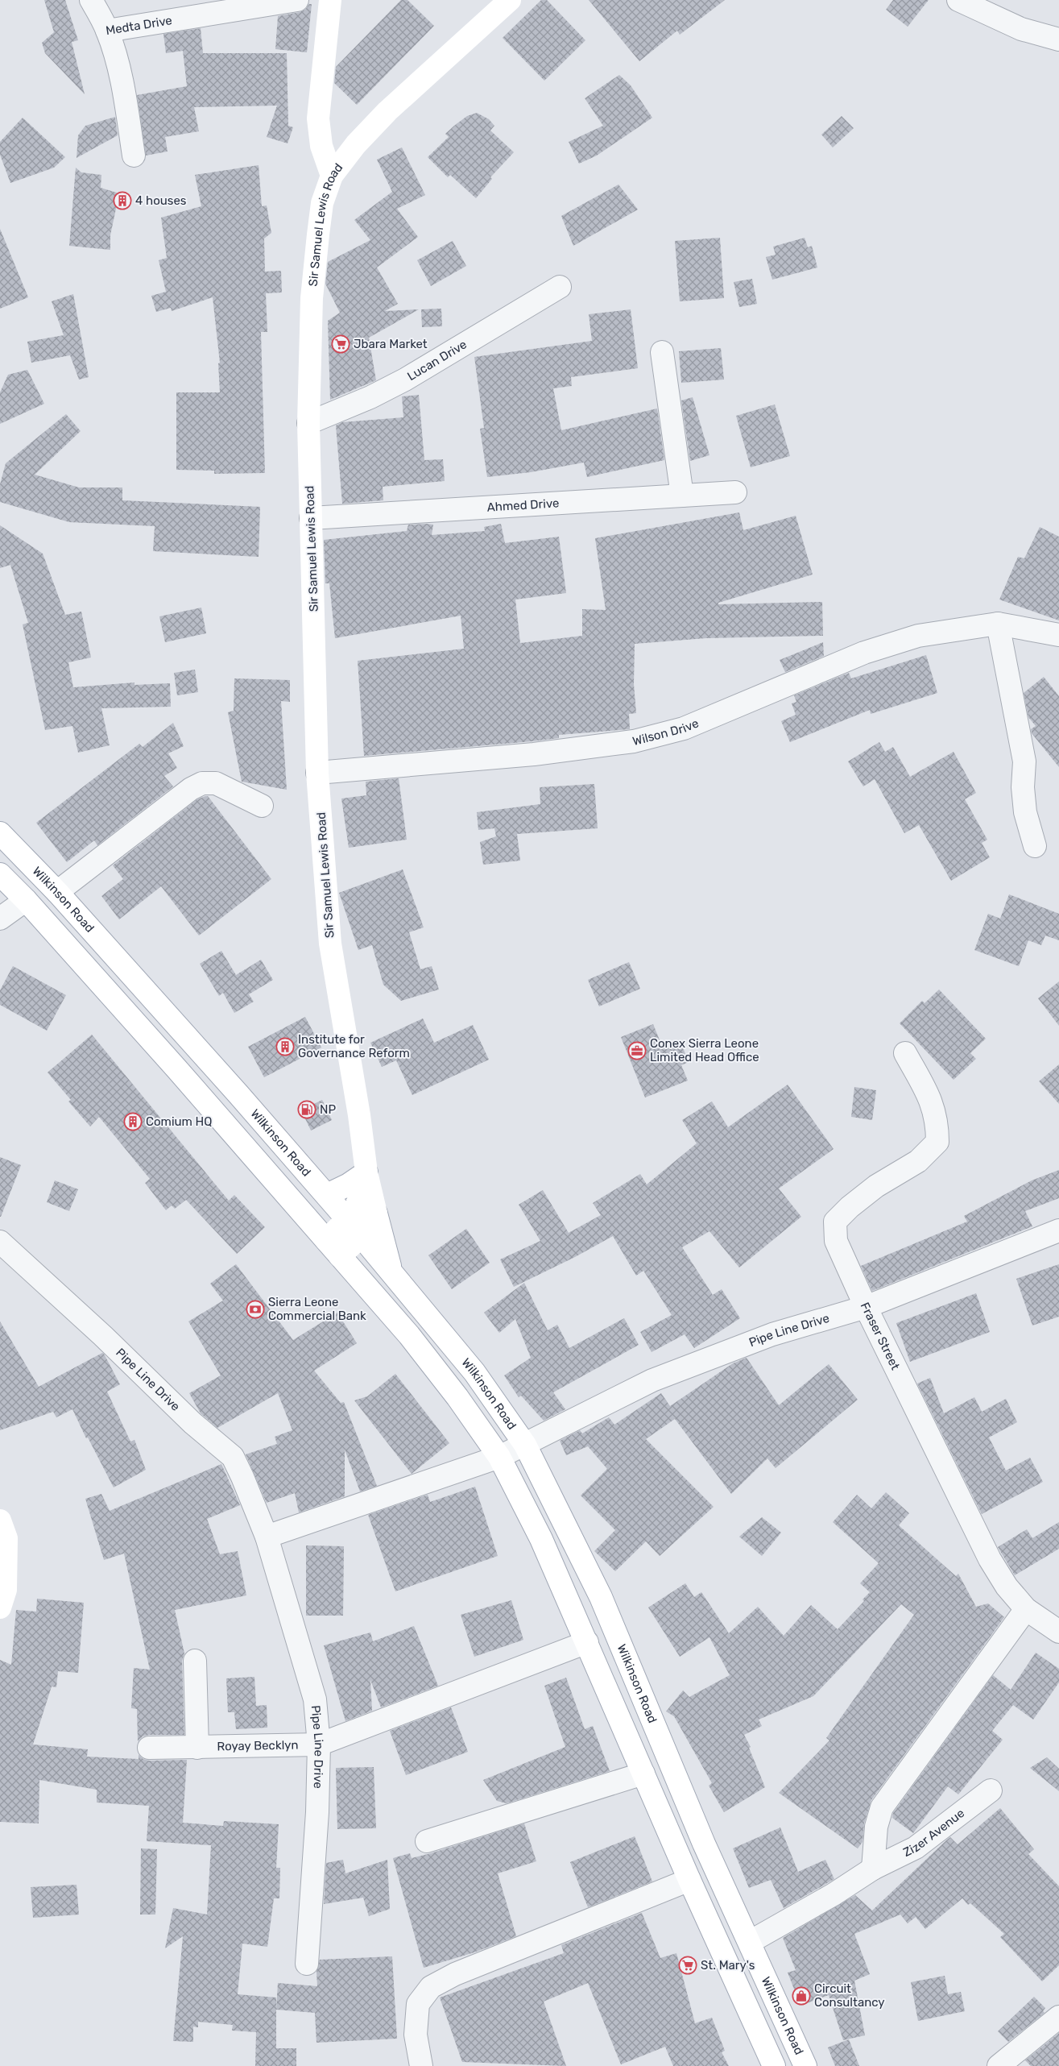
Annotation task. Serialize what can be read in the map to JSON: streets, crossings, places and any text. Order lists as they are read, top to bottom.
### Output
{
  "streets": {
    "main road": ["Sir Samuel Lewis Road", "Wilkinson Road"],
    "street": [
      "Medta Drive",
      "Lucan Drive",
      "Ahmed Drive",
      "Wilson Drive",
      "Pipe Line Drive",
      "Fraser Street",
      "Royay Becklyn",
      "Zizer Avenue"
    ]
  },
  "crossings": [
    ["Sir Samuel Lewis Road", "Lucan Drive"],
    ["Sir Samuel Lewis Road", "Ahmed Drive"],
    ["Sir Samuel Lewis Road", "Wilson Drive"],
    ["Sir Samuel Lewis Road", "Wilkinson Road"],
    ["Wilkinson Road", "Pipe Line Drive"],
    ["Wilkinson Road", "Zizer Avenue"],
    ["Pipe Line Drive", "Fraser Street"],
    ["Pipe Line Drive", "Royay Becklyn"]
  ],
  "places": {
    "building": ["4 houses", "Institute for Governance Reform", "Comium HQ"],
    "supermarket": ["Jbara Market", "St. Mary's"],
    "office": ["Conex Sierra Leone Limited Head Office"],
    "fuel station": ["NP"],
    "bank": ["Sierra Leone Commercial Bank"],
    "shop": ["Circuit Consultancy"]
  }
}
